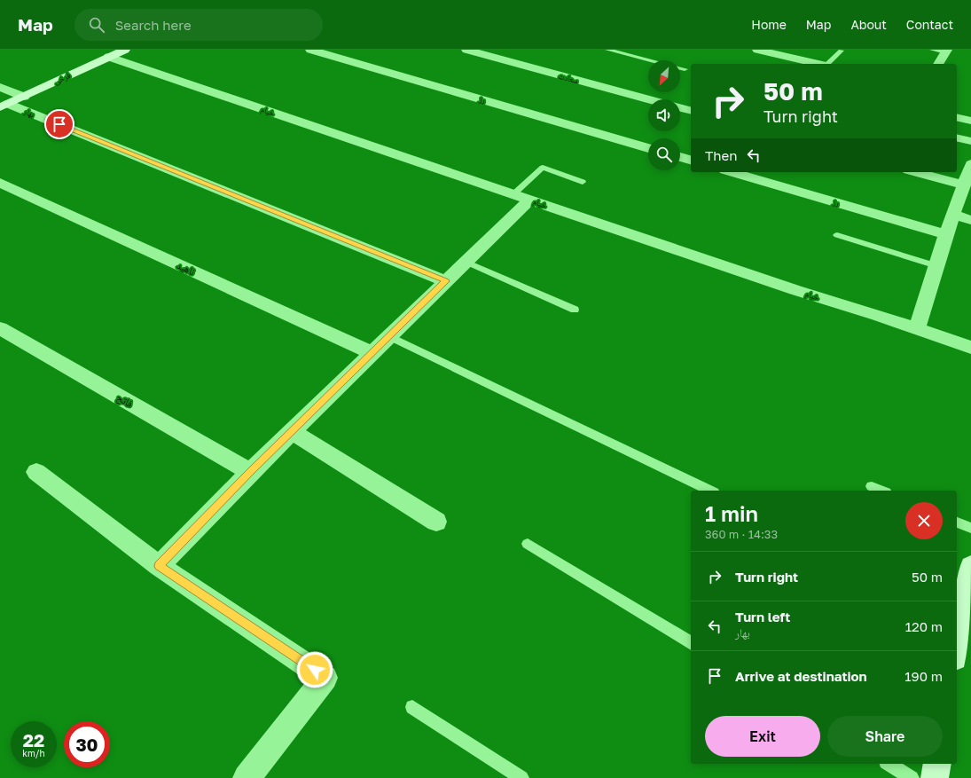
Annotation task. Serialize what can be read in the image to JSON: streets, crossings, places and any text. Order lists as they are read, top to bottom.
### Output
{
  "streets": {
    "street": [
      "فرخی",
      "سعادت",
      "رز",
      "خیام",
      "بهار",
      "ناهید",
      "فاتح"
    ]
  },
  "crossings": [
    ["فرخی", "خیام"],
    ["فرخی", "بهار"]
  ],
  "north": "bottom left",
  "page": {
    "header": "Map",
    "search": "Search here",
    "nav": [
      "Home",
      "Map",
      "About",
      "Contact"
    ],
    "turn": ["50 m", "Turn right"],
    "then": "Then",
    "heading": ["1 min", "360 m · 14:33"],
    "list": [
      {
        "name": "Turn right",
        "value": "50 m"
      },
      {
        "name": "Turn left",
        "note": "بهار",
        "value": "120 m"
      },
      {
        "name": "Arrive at destination",
        "value": "190 m"
      }
    ],
    "buttons": ["Exit", "Share"],
    "speed": "22 km/h",
    "limit": "30"
  }
}
